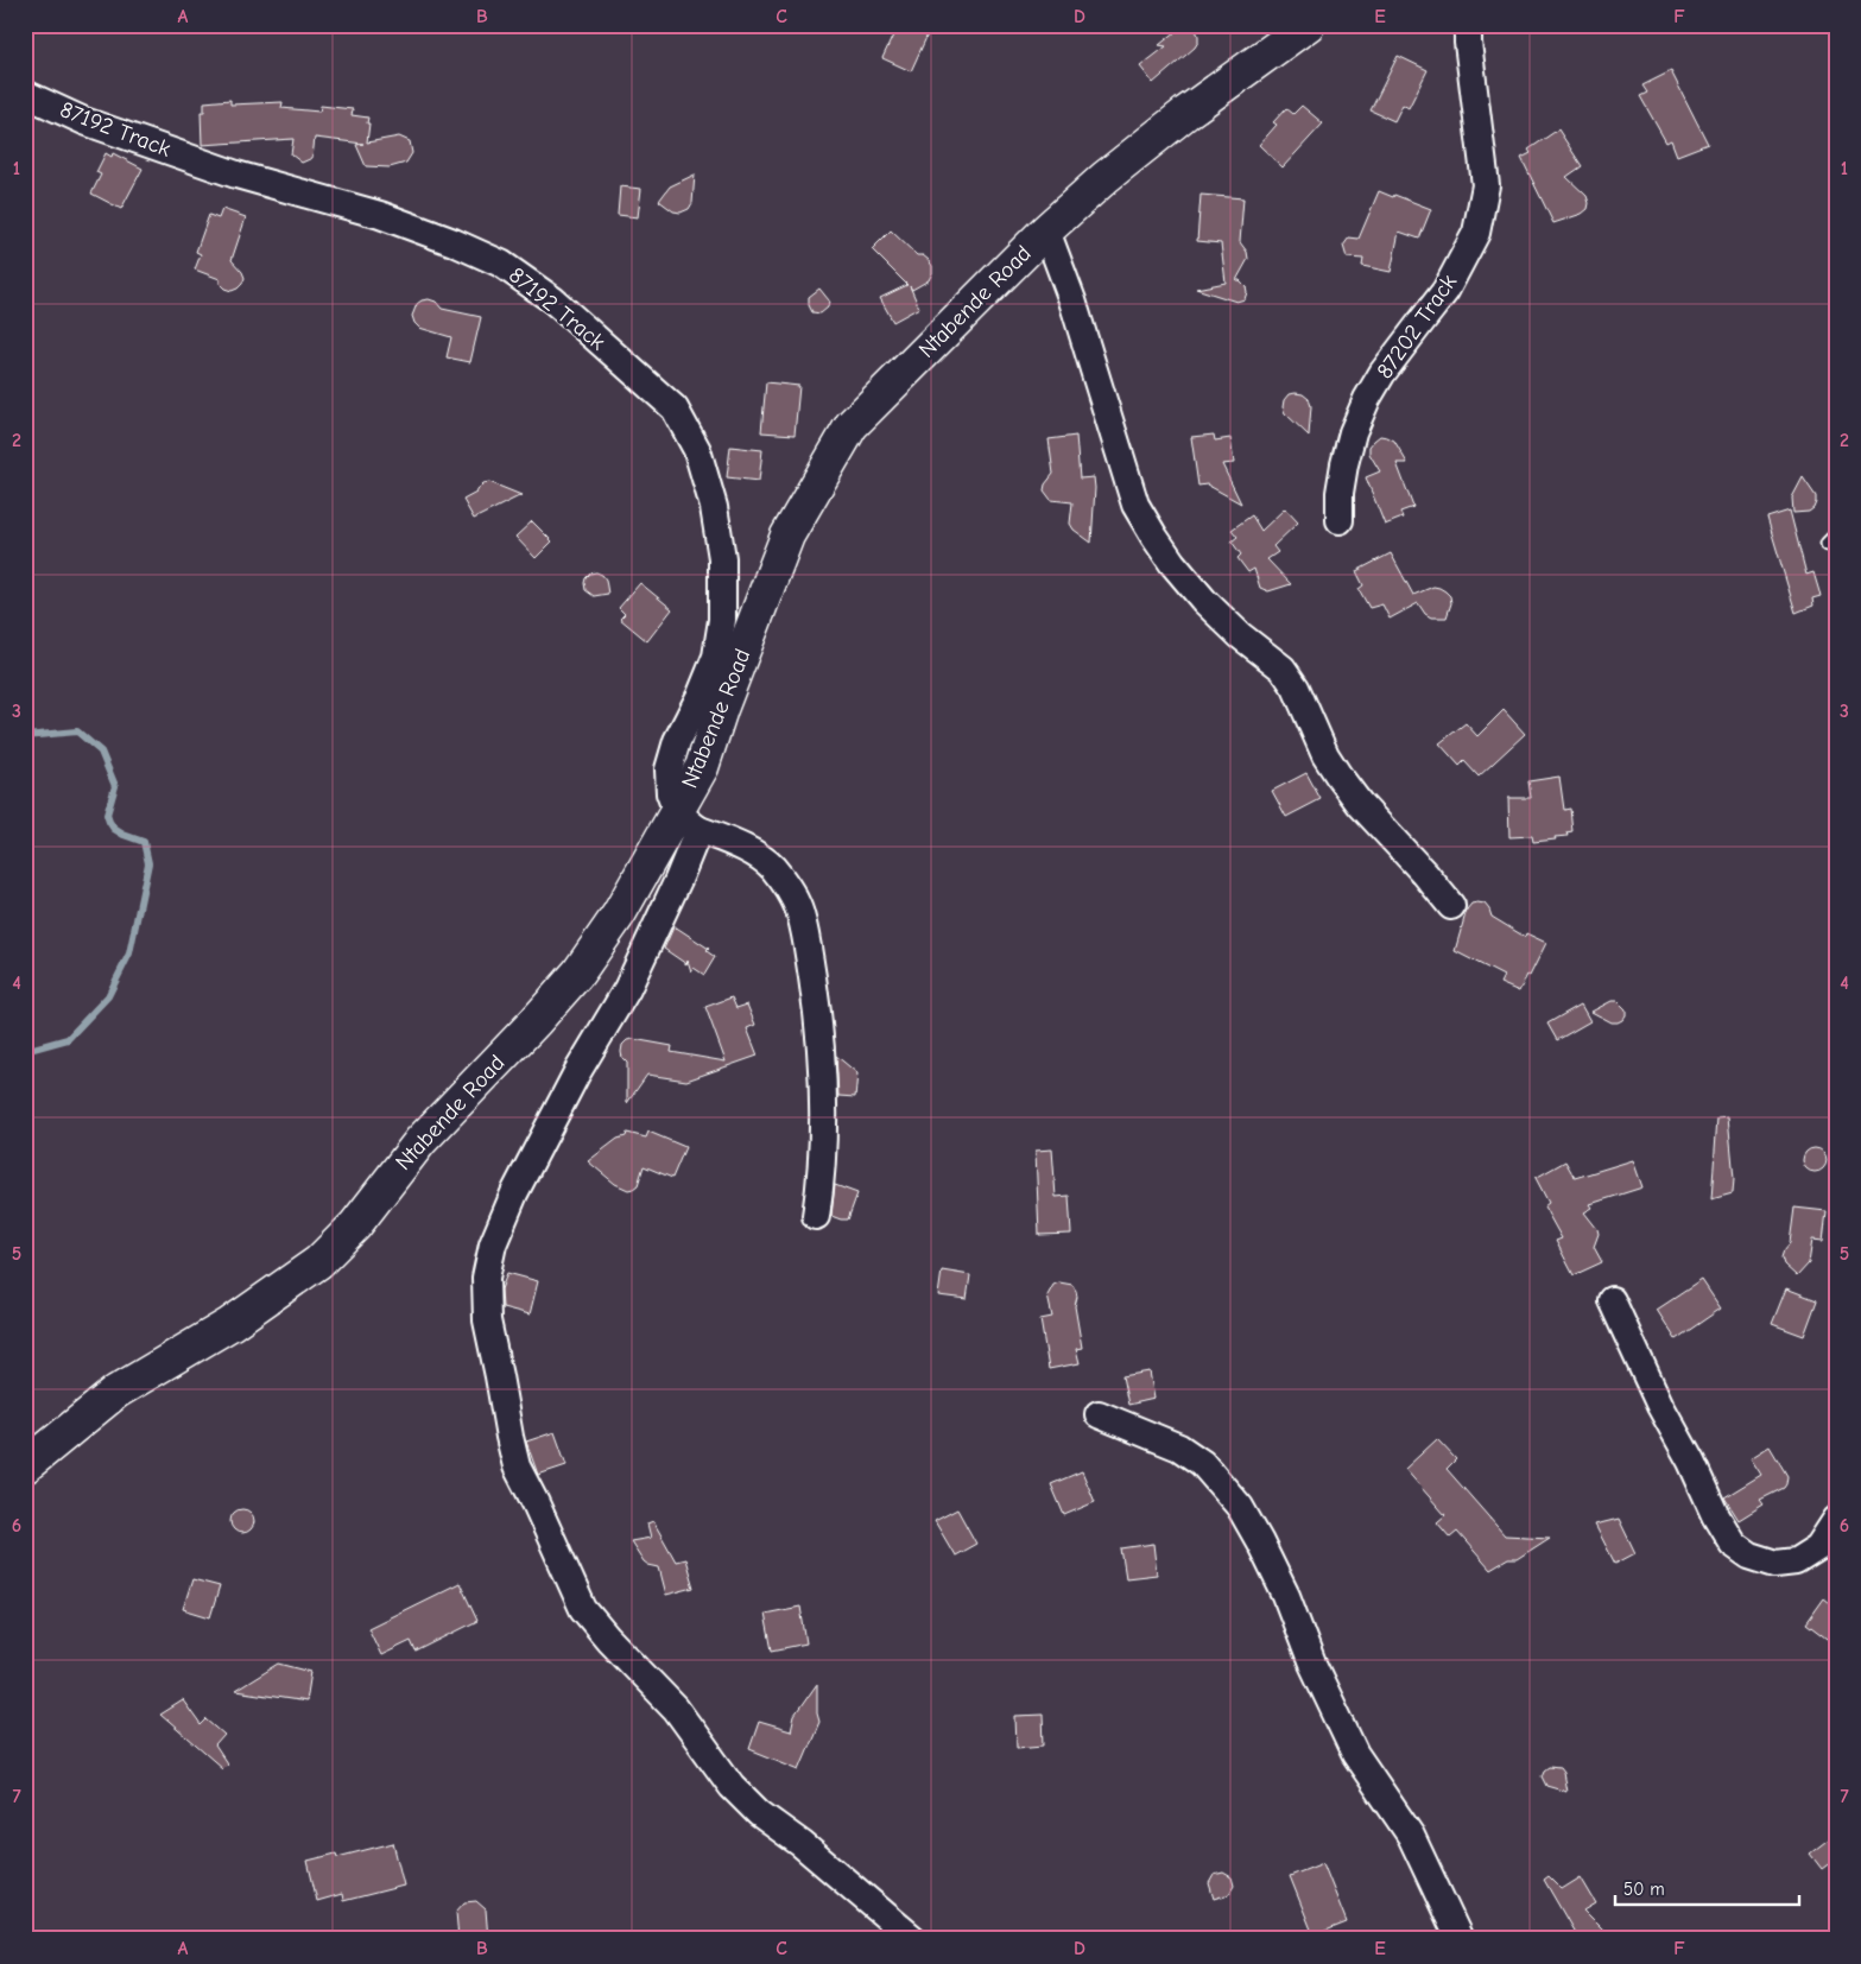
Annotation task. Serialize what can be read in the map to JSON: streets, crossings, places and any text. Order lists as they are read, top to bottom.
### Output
{
  "streets": {
    "street": ["87192 Track", "Ntabende Road", "87202 Track"]
  },
  "crossings": [
    ["87192 Track", "Ntabende Road"]
  ],
  "scale_bar": "50 m",
  "grid": {
    "columns": [
      "A",
      "B",
      "C",
      "D",
      "E",
      "F"
    ],
    "rows": [
      "1",
      "2",
      "3",
      "4",
      "5",
      "6",
      "7"
    ]
  }
}
